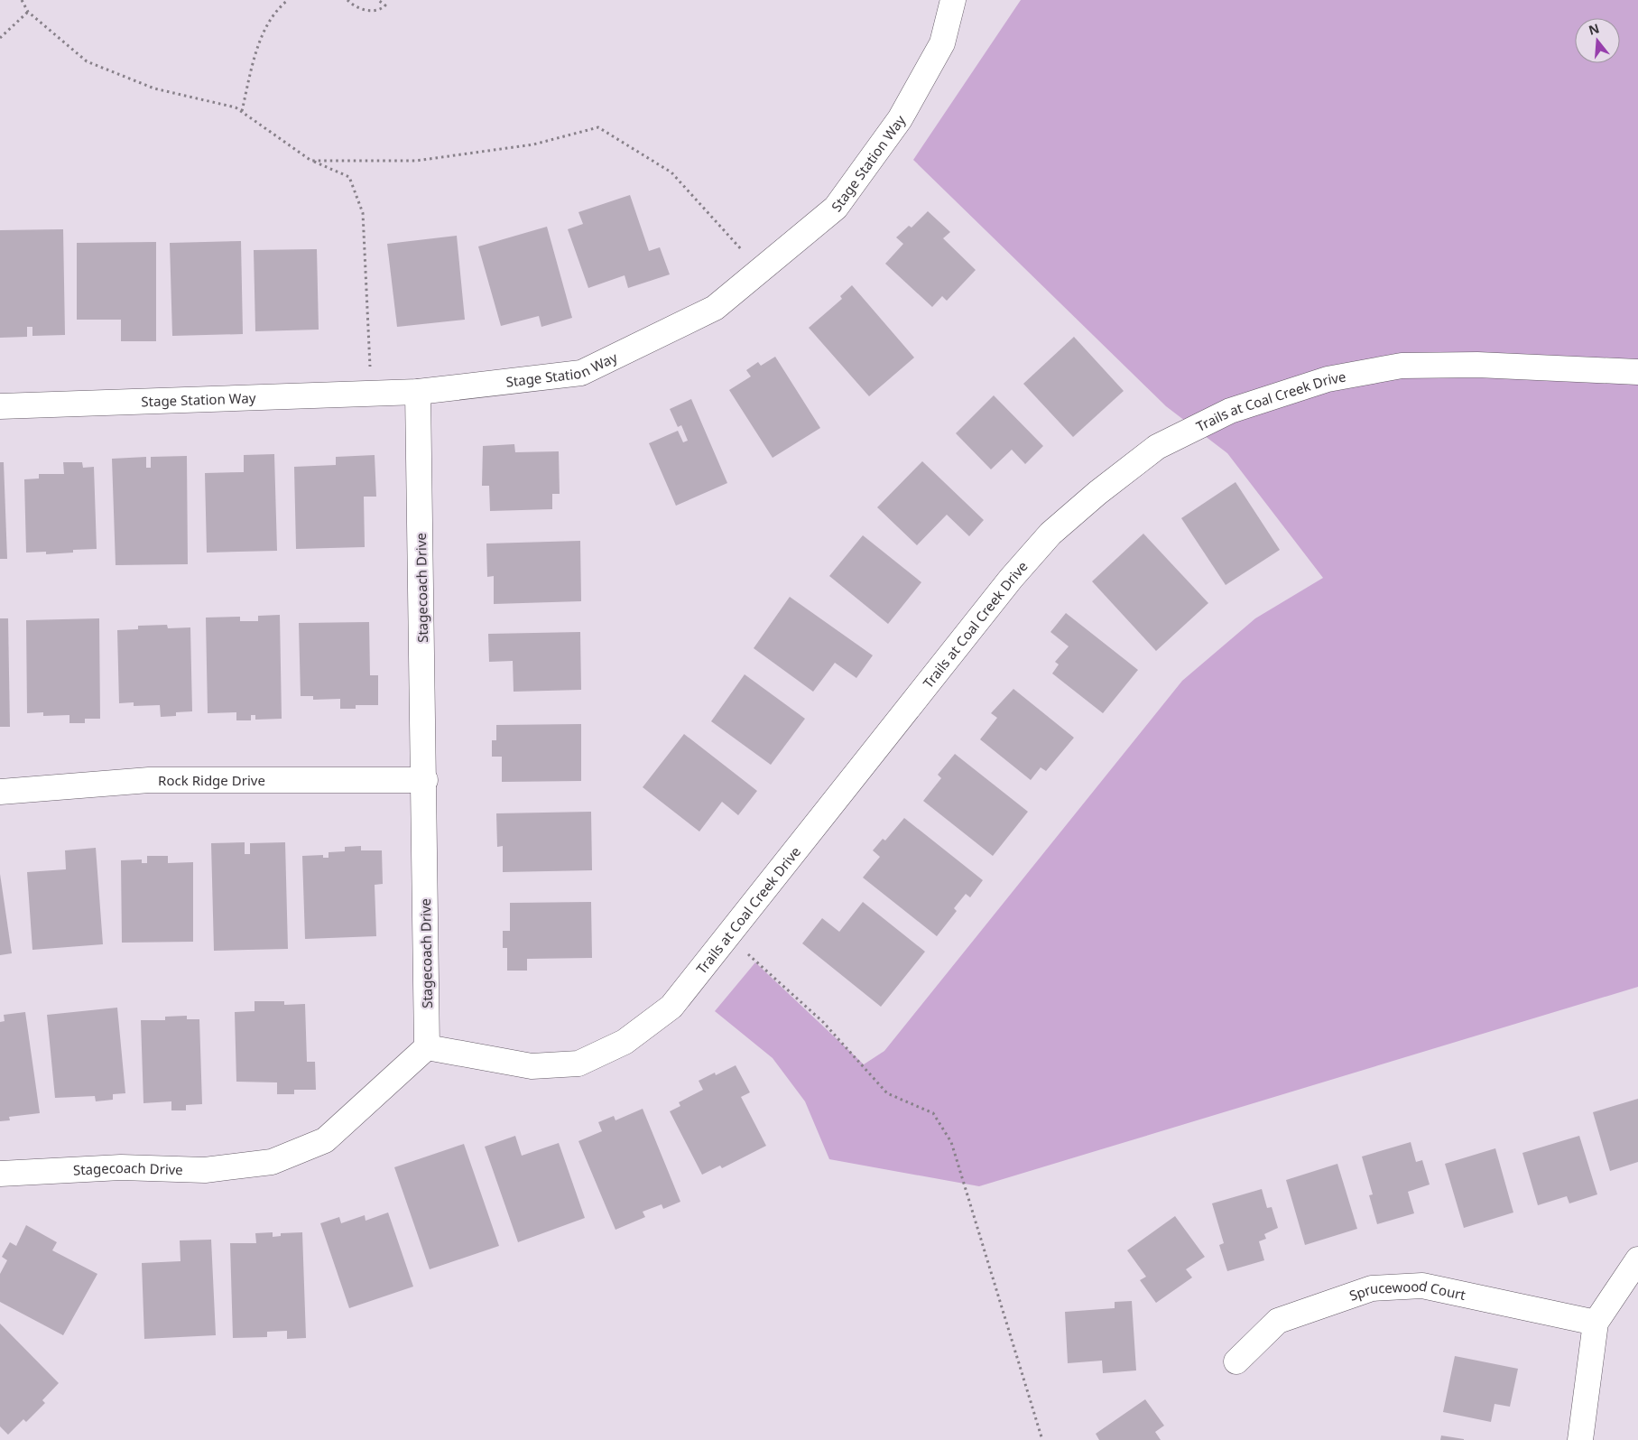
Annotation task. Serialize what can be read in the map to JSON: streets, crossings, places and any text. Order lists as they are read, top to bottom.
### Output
{
  "streets": {
    "street": [
      "Stage Station Way",
      "Trails at Coal Creek Drive",
      "Stagecoach Drive",
      "Rock Ridge Drive",
      "Sprucewood Court"
    ]
  },
  "crossings": [
    ["Stage Station Way", "Stagecoach Drive"],
    ["Trails at Coal Creek Drive", "Stagecoach Drive"],
    ["Stagecoach Drive", "Rock Ridge Drive"]
  ],
  "north": "top"
}
